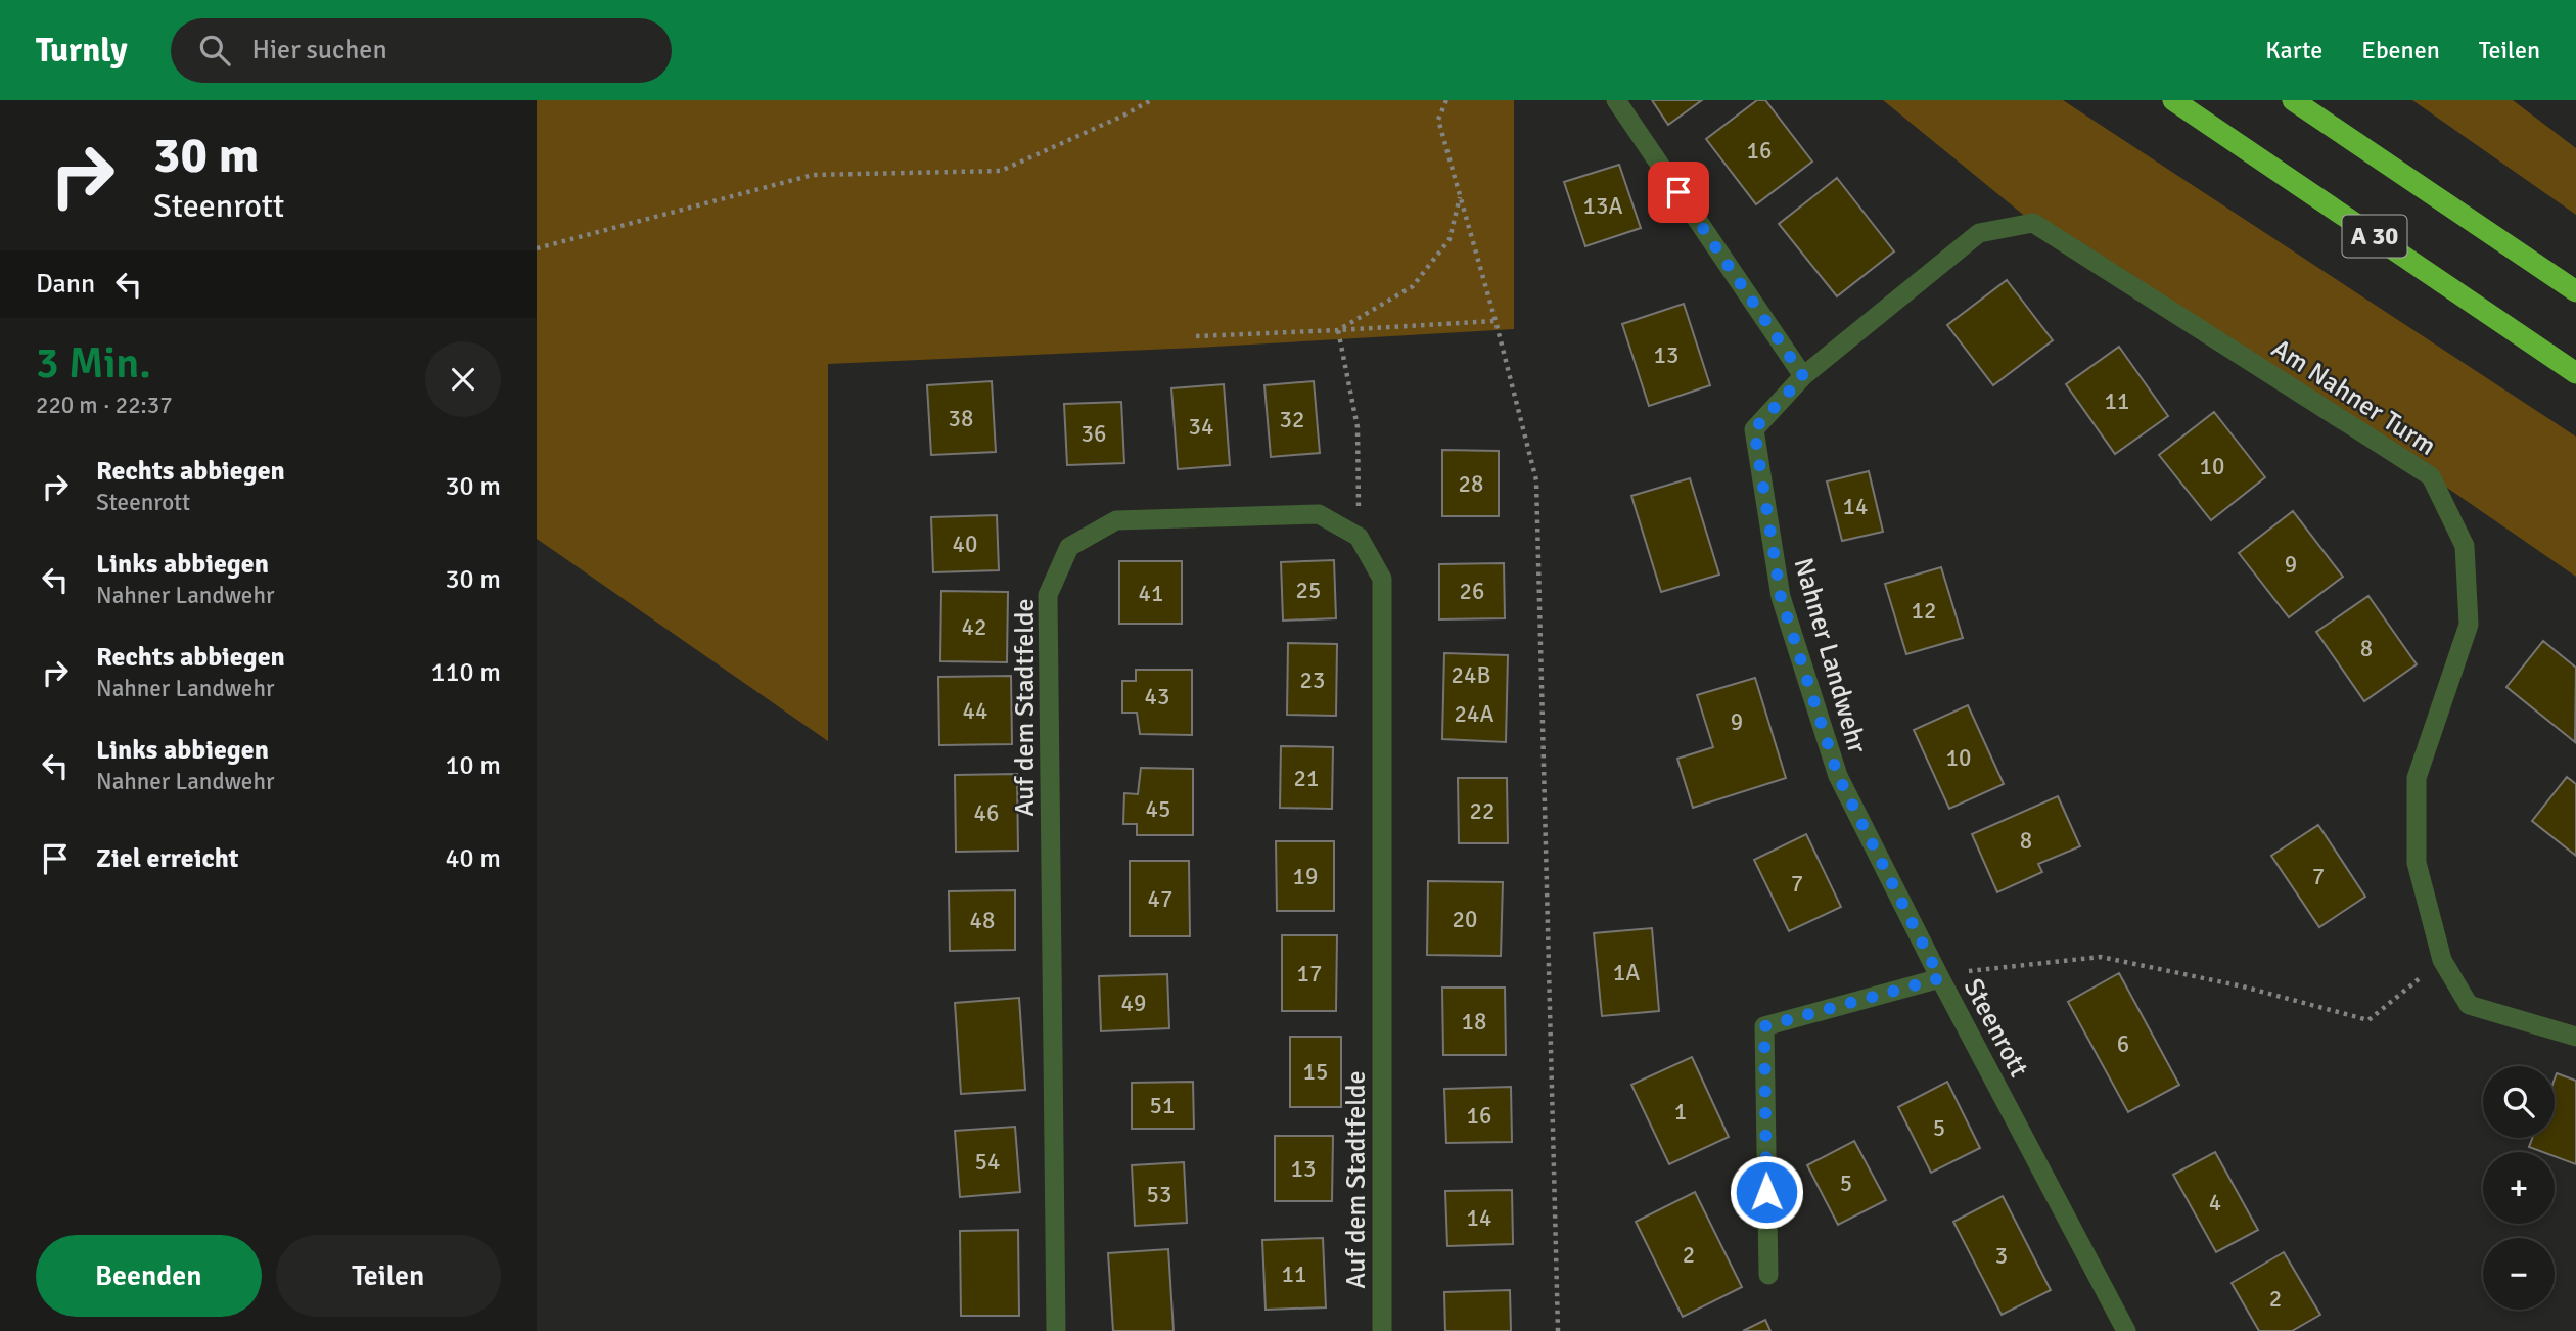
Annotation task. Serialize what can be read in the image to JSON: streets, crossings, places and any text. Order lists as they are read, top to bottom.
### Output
{
  "streets": {
    "highway": ["A 30"],
    "street": [
      "Am Nahner Turm",
      "Nahner Landwehr",
      "Auf dem Stadtfelde",
      "Steenrott"
    ]
  },
  "crossings": [
    ["Am Nahner Turm", "Nahner Landwehr"],
    ["Nahner Landwehr", "Steenrott"]
  ],
  "house_numbers": [
    "16",
    "13A",
    "13",
    "11",
    "38",
    "32",
    "34",
    "36",
    "10",
    "28",
    "14",
    "40",
    "9",
    "25",
    "26",
    "41",
    "12",
    "42",
    "8",
    "24B",
    "23",
    "43",
    "44",
    "24A",
    "9",
    "10",
    "21",
    "45",
    "22",
    "46",
    "8",
    "19",
    "7",
    "7",
    "47",
    "20",
    "48",
    "1A",
    "17",
    "49",
    "18",
    "6",
    "15",
    "51",
    "1",
    "16",
    "5",
    "54",
    "13",
    "5",
    "53",
    "4",
    "14",
    "2",
    "3",
    "11",
    "2"
  ],
  "page": {
    "header": "Turnly",
    "search": "Hier suchen",
    "nav": ["Karte", "Ebenen", "Teilen"],
    "turn": ["30 m", "Steenrott"],
    "then": "Dann",
    "heading": ["3 Min.", "220 m · 22:37"],
    "list": [
      {
        "name": "Rechts abbiegen",
        "note": "Steenrott",
        "value": "30 m"
      },
      {
        "name": "Links abbiegen",
        "note": "Nahner Landwehr",
        "value": "30 m"
      },
      {
        "name": "Rechts abbiegen",
        "note": "Nahner Landwehr",
        "value": "110 m"
      },
      {
        "name": "Links abbiegen",
        "note": "Nahner Landwehr",
        "value": "10 m"
      },
      {
        "name": "Ziel erreicht",
        "value": "40 m"
      }
    ],
    "map_buttons": ["+", "−"],
    "buttons": ["Beenden", "Teilen"]
  }
}
